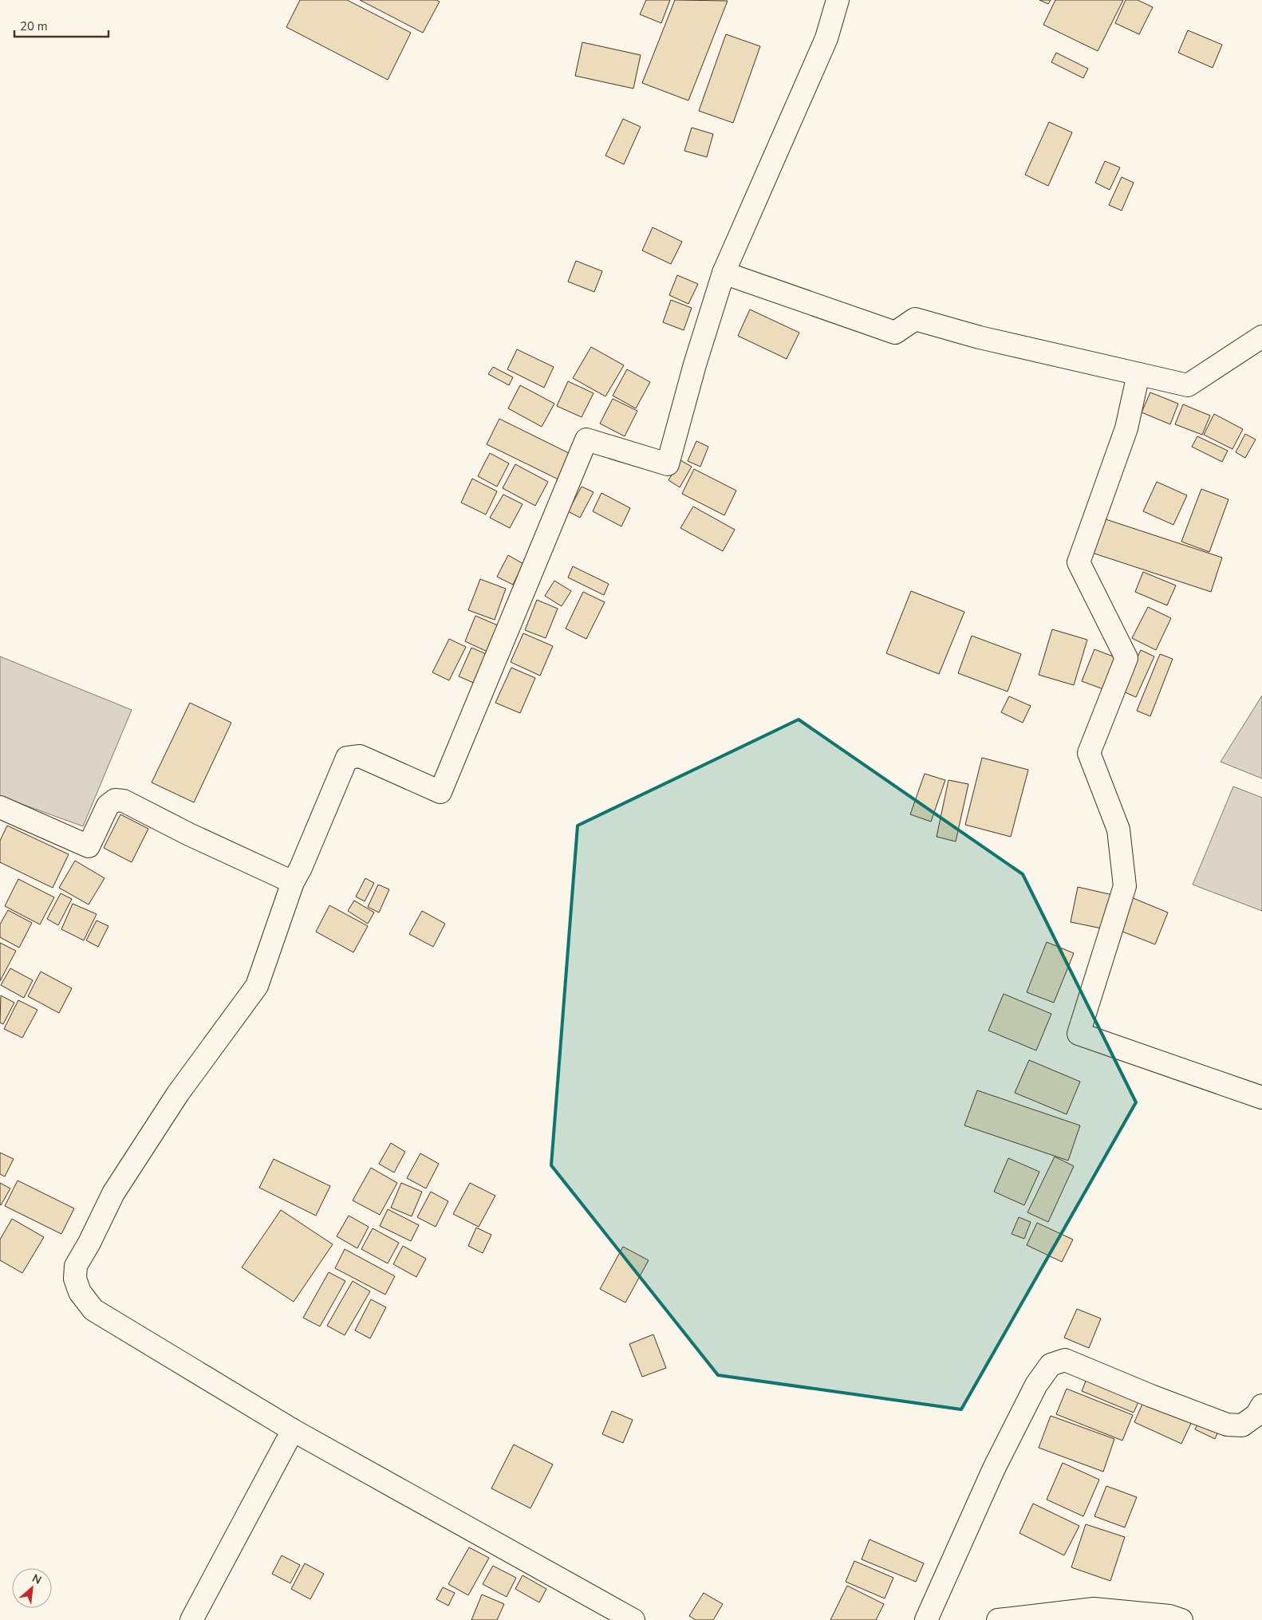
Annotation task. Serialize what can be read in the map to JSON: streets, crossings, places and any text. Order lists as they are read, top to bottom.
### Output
{
  "scale_bar": "20 m",
  "north": "top right"
}
